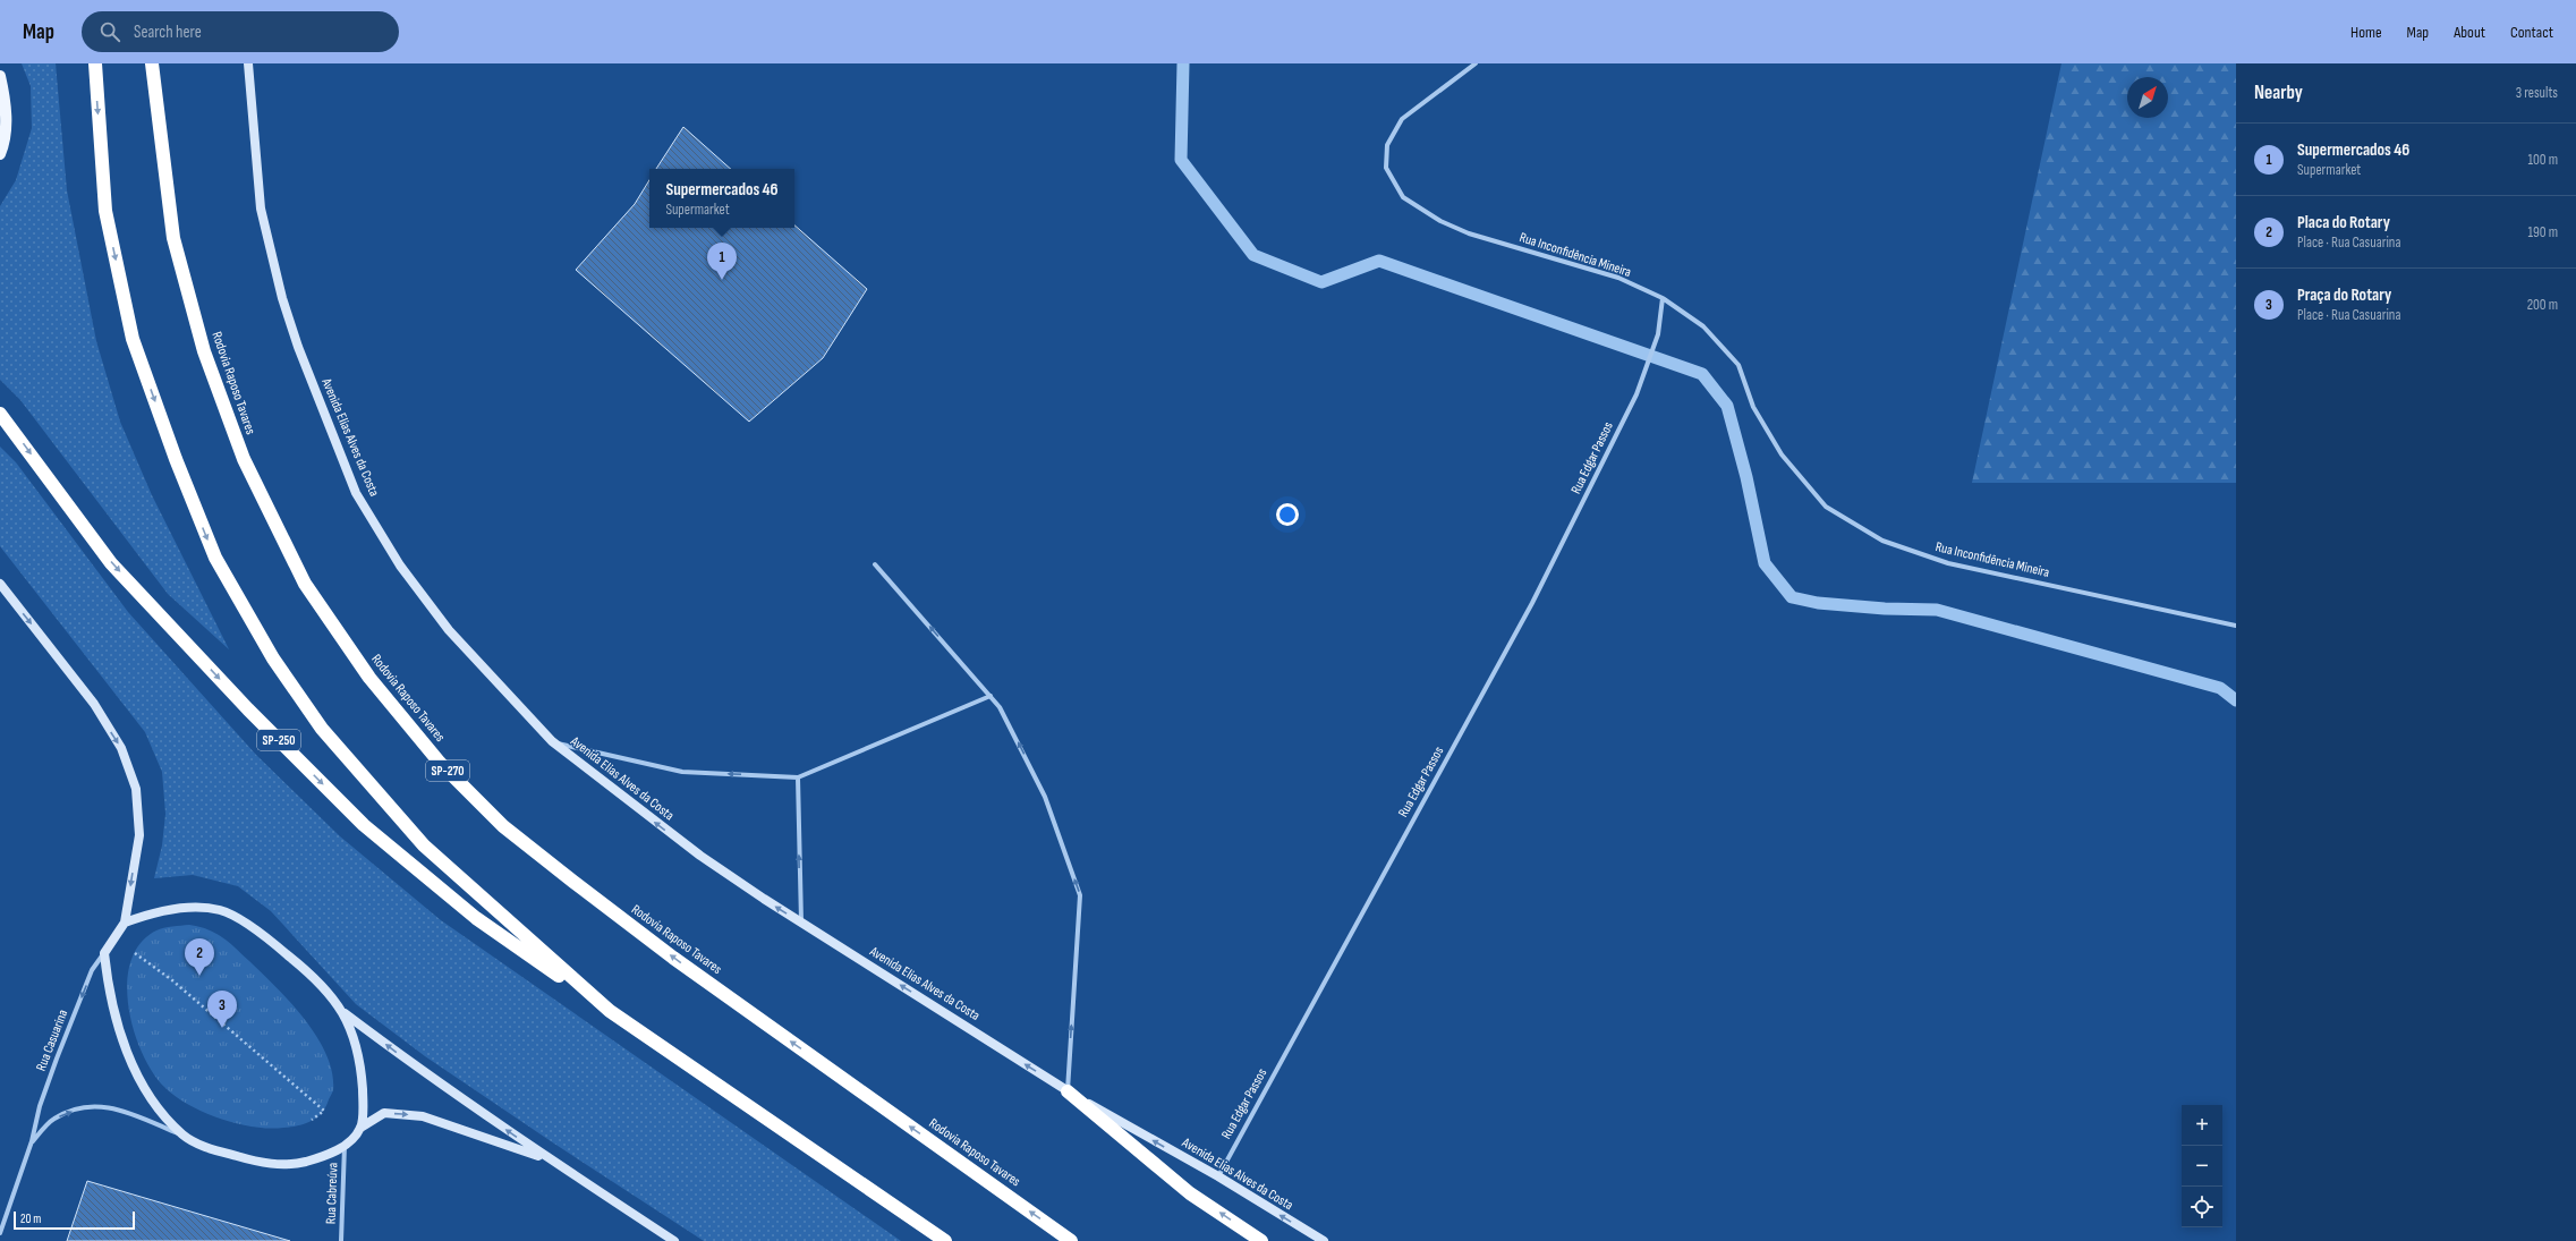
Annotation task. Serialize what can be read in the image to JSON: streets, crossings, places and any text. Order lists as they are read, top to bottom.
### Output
{
  "streets": {
    "highway": ["Rodovia Raposo Tavares", "SP-250", "SP-270"],
    "main road": ["Avenida Elias Alves da Costa"],
    "street": [
      "Rua Inconfidência Mineira",
      "Rua Edgar Passos",
      "Rua Casuarina",
      "Rua Cabreúva"
    ]
  },
  "crossings": [
    ["Rua Inconfidência Mineira", "Rua Edgar Passos"],
    ["Avenida Elias Alves da Costa", "Rua Edgar Passos"]
  ],
  "one_way": ["Avenida Elias Alves da Costa"],
  "scale_bar": "20 m",
  "north": "top right",
  "page": {
    "header": "Map",
    "search": "Search here",
    "nav": [
      "Home",
      "Map",
      "About",
      "Contact"
    ],
    "heading": ["Nearby", "3 results"],
    "list": [
      {
        "mark": "1",
        "name": "Supermercados 46",
        "note": "Supermarket",
        "value": "100 m"
      },
      {
        "mark": "2",
        "name": "Placa do Rotary",
        "note": "Place · Rua Casuarina",
        "value": "190 m"
      },
      {
        "mark": "3",
        "name": "Praça do Rotary",
        "note": "Place · Rua Casuarina",
        "value": "200 m"
      }
    ],
    "popup": ["Supermercados 46", "Supermarket"],
    "pins": ["1", "2", "3"],
    "map_buttons": ["+", "−"],
    "scale": "20 m"
  }
}
